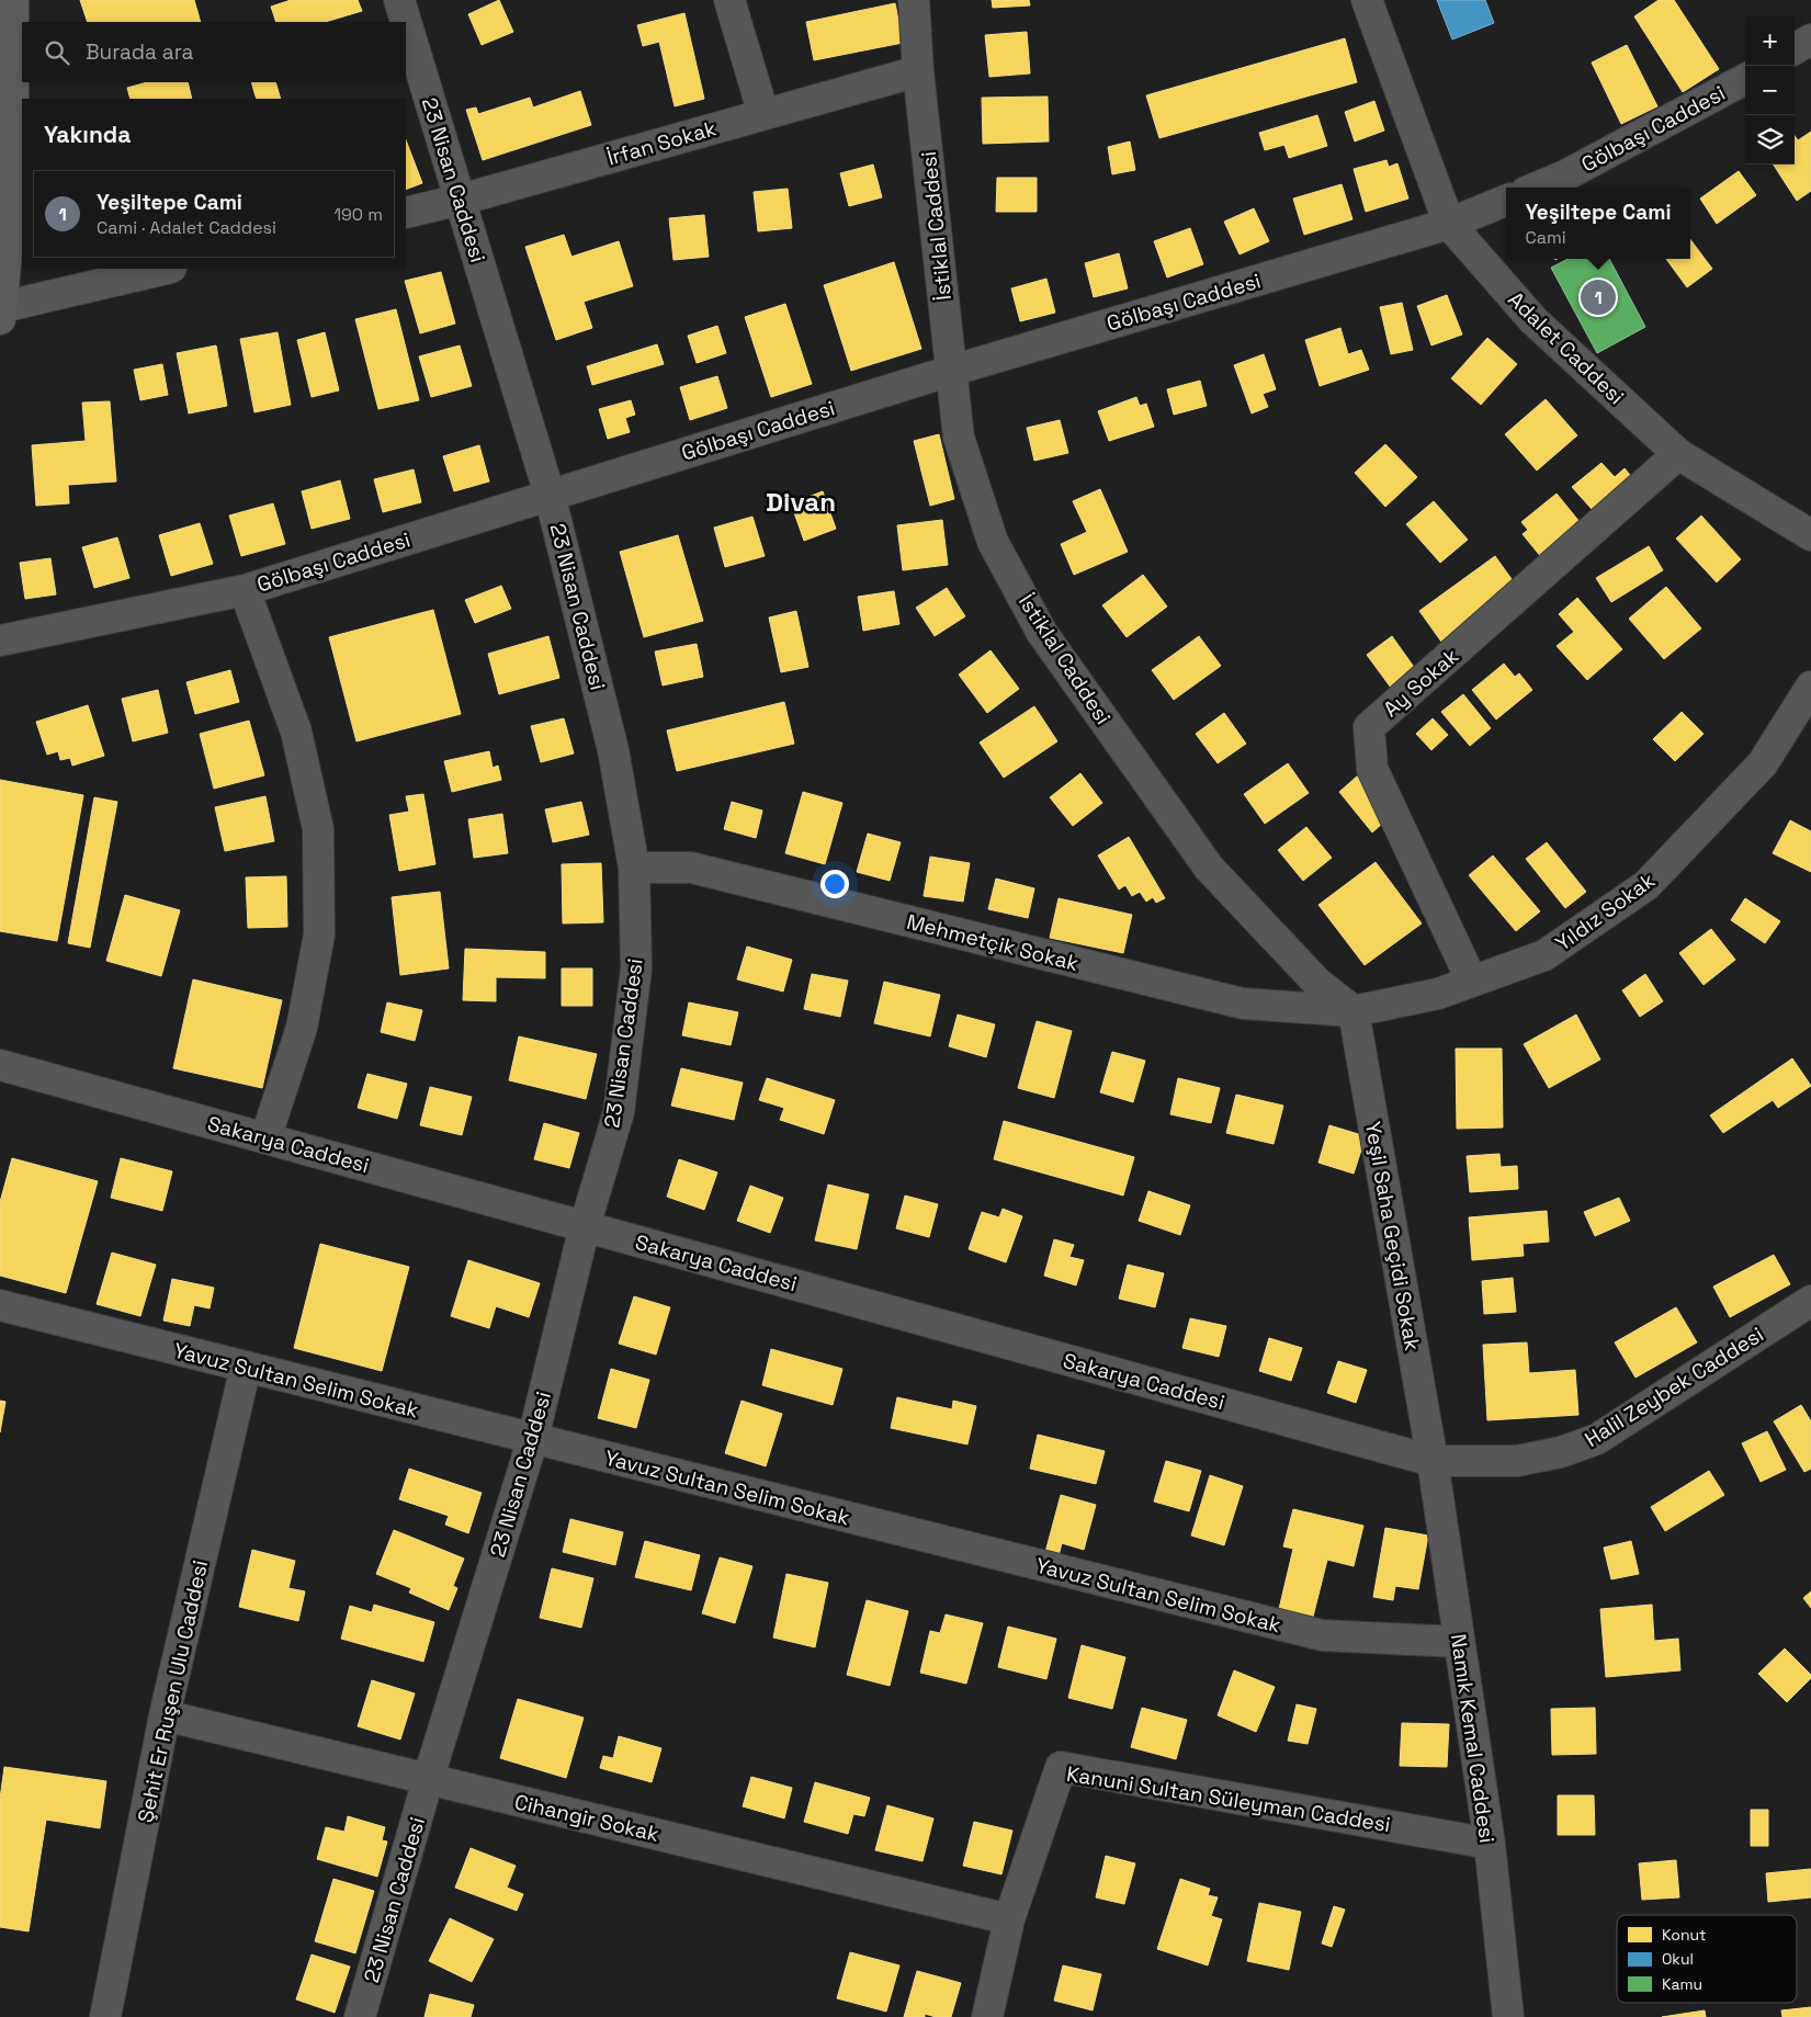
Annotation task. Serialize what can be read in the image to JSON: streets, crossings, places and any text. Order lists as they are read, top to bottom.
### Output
{
  "streets": {
    "street": [
      "Gölbaşı Caddesi",
      "İrfan Sokak",
      "23 Nisan Caddesi",
      "İstiklal Caddesi",
      "Adalet Caddesi",
      "Ay Sokak",
      "Yıldız Sokak",
      "Mehmetçik Sokak",
      "Sakarya Caddesi",
      "Yeşil Saha Geçidi Sokak",
      "Yavuz Sultan Selim Sokak",
      "Halil Zeybek Caddesi",
      "Şehit Er Ruşen Ulu Caddesi",
      "Namık Kemal Caddesi",
      "Kanuni Sultan Süleyman Caddesi",
      "Cihangir Sokak"
    ]
  },
  "crossings": [
    ["Gölbaşı Caddesi", "23 Nisan Caddesi"],
    ["Gölbaşı Caddesi", "İstiklal Caddesi"],
    ["Gölbaşı Caddesi", "Adalet Caddesi"],
    ["İrfan Sokak", "23 Nisan Caddesi"],
    ["İrfan Sokak", "İstiklal Caddesi"],
    ["23 Nisan Caddesi", "Mehmetçik Sokak"],
    ["23 Nisan Caddesi", "Sakarya Caddesi"],
    ["23 Nisan Caddesi", "Yavuz Sultan Selim Sokak"],
    ["23 Nisan Caddesi", "Cihangir Sokak"],
    ["İstiklal Caddesi", "Yıldız Sokak"],
    ["İstiklal Caddesi", "Mehmetçik Sokak"],
    ["İstiklal Caddesi", "Yeşil Saha Geçidi Sokak"],
    ["Adalet Caddesi", "Ay Sokak"],
    ["Ay Sokak", "Yıldız Sokak"],
    ["Yıldız Sokak", "Mehmetçik Sokak"],
    ["Yıldız Sokak", "Yeşil Saha Geçidi Sokak"],
    ["Mehmetçik Sokak", "Yeşil Saha Geçidi Sokak"],
    ["Sakarya Caddesi", "Yeşil Saha Geçidi Sokak"],
    ["Sakarya Caddesi", "Halil Zeybek Caddesi"],
    ["Sakarya Caddesi", "Namık Kemal Caddesi"],
    ["Yeşil Saha Geçidi Sokak", "Halil Zeybek Caddesi"],
    ["Yeşil Saha Geçidi Sokak", "Namık Kemal Caddesi"],
    ["Yavuz Sultan Selim Sokak", "Şehit Er Ruşen Ulu Caddesi"],
    ["Yavuz Sultan Selim Sokak", "Namık Kemal Caddesi"],
    ["Halil Zeybek Caddesi", "Namık Kemal Caddesi"],
    ["Şehit Er Ruşen Ulu Caddesi", "Cihangir Sokak"],
    ["Namık Kemal Caddesi", "Kanuni Sultan Süleyman Caddesi"],
    ["Kanuni Sultan Süleyman Caddesi", "Cihangir Sokak"]
  ],
  "districts": ["Divan"],
  "legend": ["Konut", "Okul", "Kamu"],
  "page": {
    "map_buttons": ["+", "−"],
    "search": "Burada ara",
    "heading": "Yakında",
    "list": [
      {
        "mark": "1",
        "name": "Yeşiltepe Cami",
        "note": "Cami · Adalet Caddesi",
        "value": "190 m"
      }
    ],
    "popup": ["Yeşiltepe Cami", "Cami"],
    "pins": "1"
  }
}
